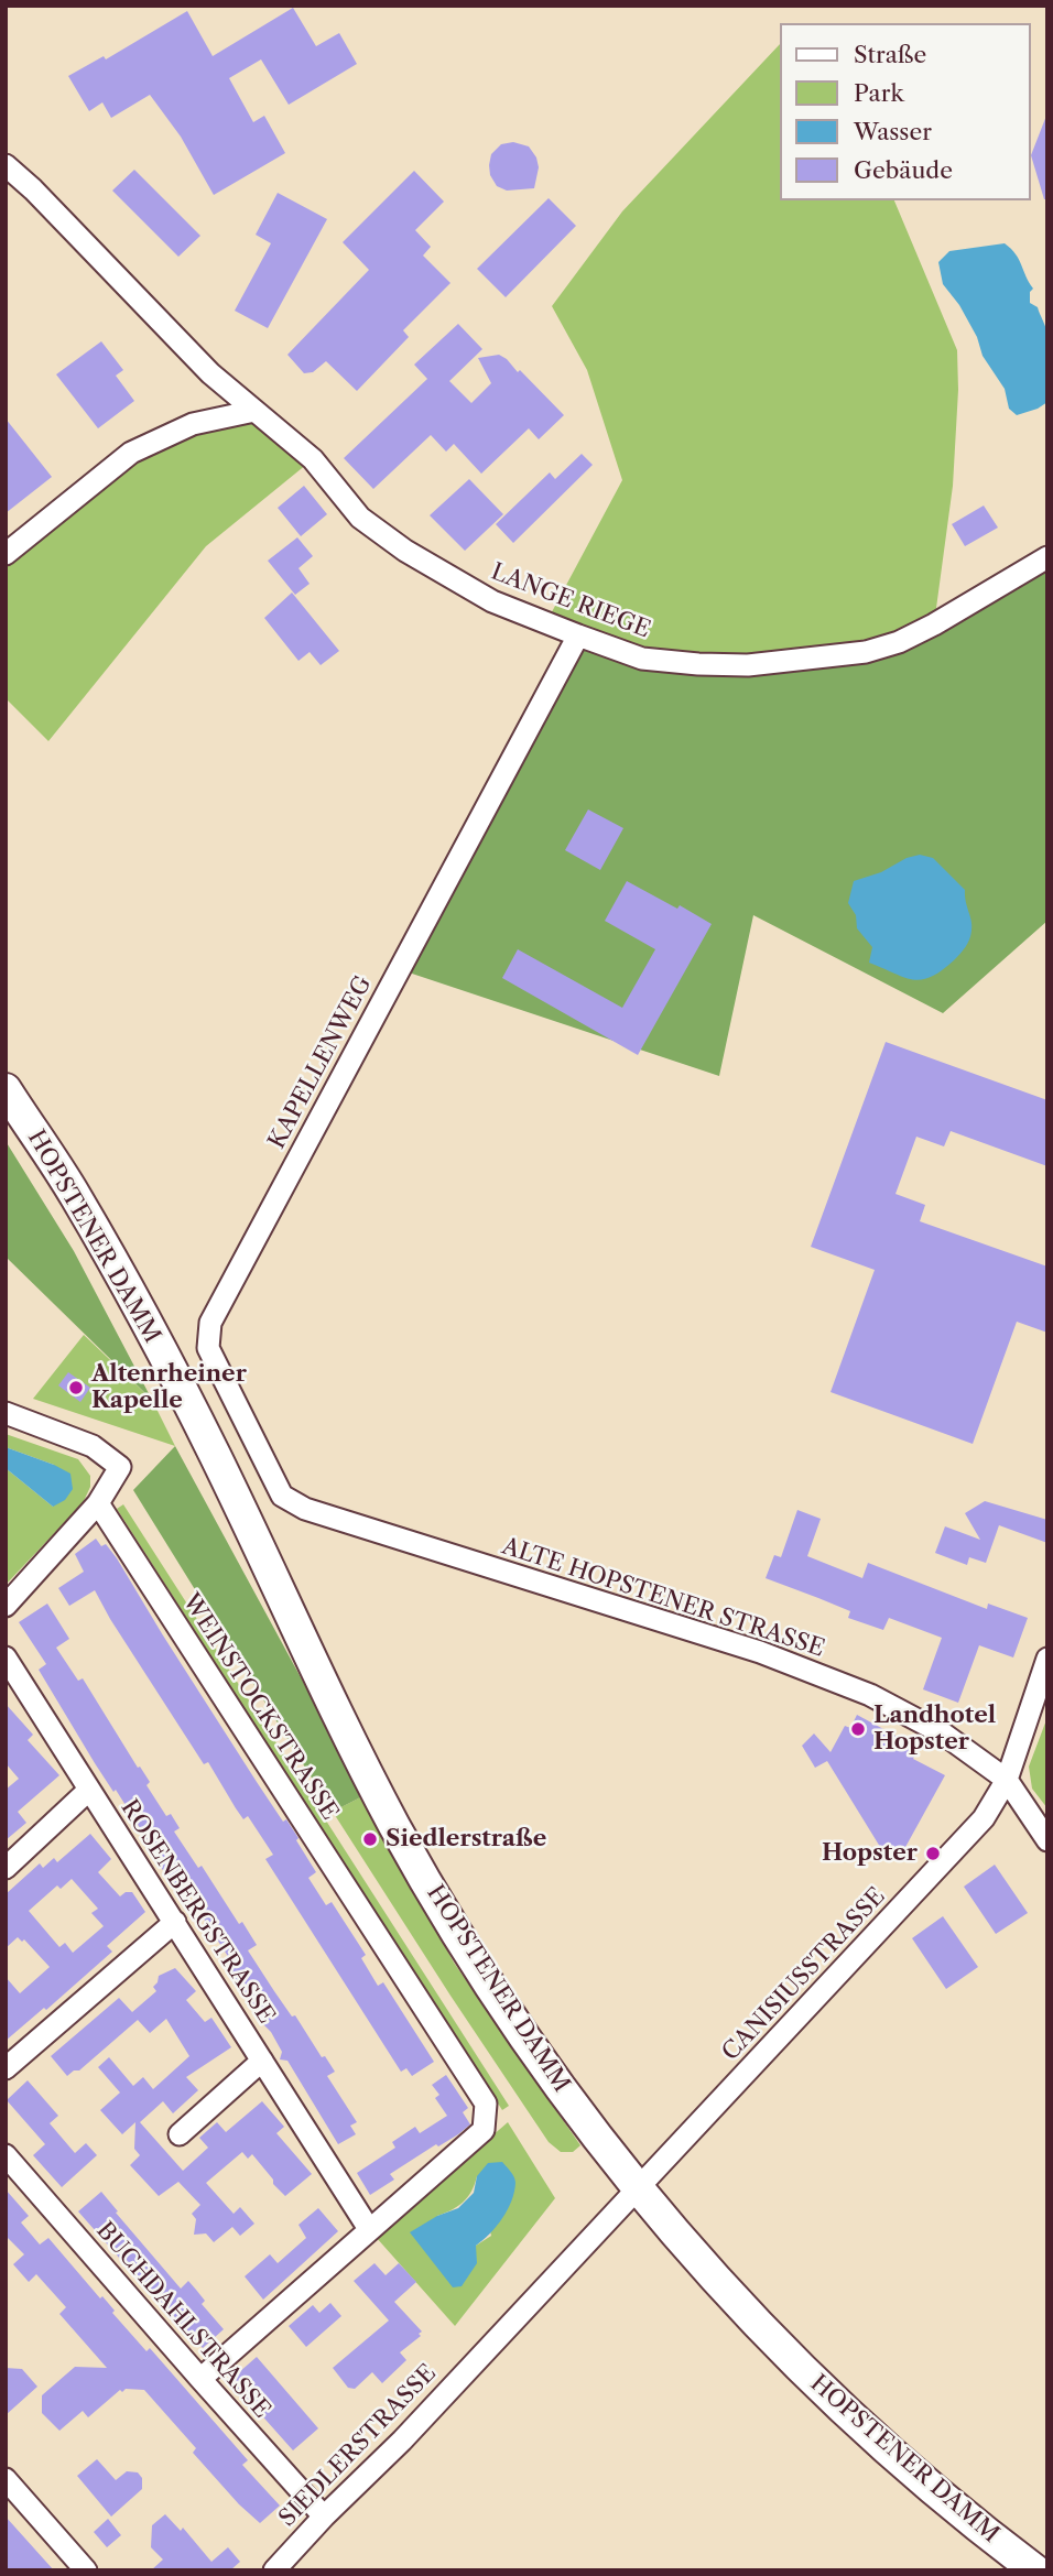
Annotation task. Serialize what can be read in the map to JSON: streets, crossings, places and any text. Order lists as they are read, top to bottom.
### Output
{
  "streets": {
    "main road": ["HOPSTENER DAMM"],
    "street": [
      "LANGE RIEGE",
      "KAPELLENWEG",
      "ALTE HOPSTENER STRASSE",
      "WEINSTOCKSTRASSE",
      "ROSENBERGSTRASSE",
      "CANISIUSSTRASSE",
      "BUCHDAHLSTRASSE",
      "SIEDLERSTRASSE"
    ]
  },
  "crossings": [
    ["LANGE RIEGE", "KAPELLENWEG"],
    ["KAPELLENWEG", "ALTE HOPSTENER STRASSE"],
    ["HOPSTENER DAMM", "CANISIUSSTRASSE"],
    ["HOPSTENER DAMM", "SIEDLERSTRASSE"],
    ["ALTE HOPSTENER STRASSE", "CANISIUSSTRASSE"],
    ["WEINSTOCKSTRASSE", "ROSENBERGSTRASSE"],
    ["WEINSTOCKSTRASSE", "BUCHDAHLSTRASSE"],
    ["CANISIUSSTRASSE", "SIEDLERSTRASSE"],
    ["BUCHDAHLSTRASSE", "SIEDLERSTRASSE"]
  ],
  "places": [
    "Altenrheiner Kapelle",
    "Landhotel Hopster",
    "Siedlerstraße",
    "Hopster"
  ],
  "legend": [
    "Straße",
    "Park",
    "Wasser",
    "Gebäude"
  ]
}
